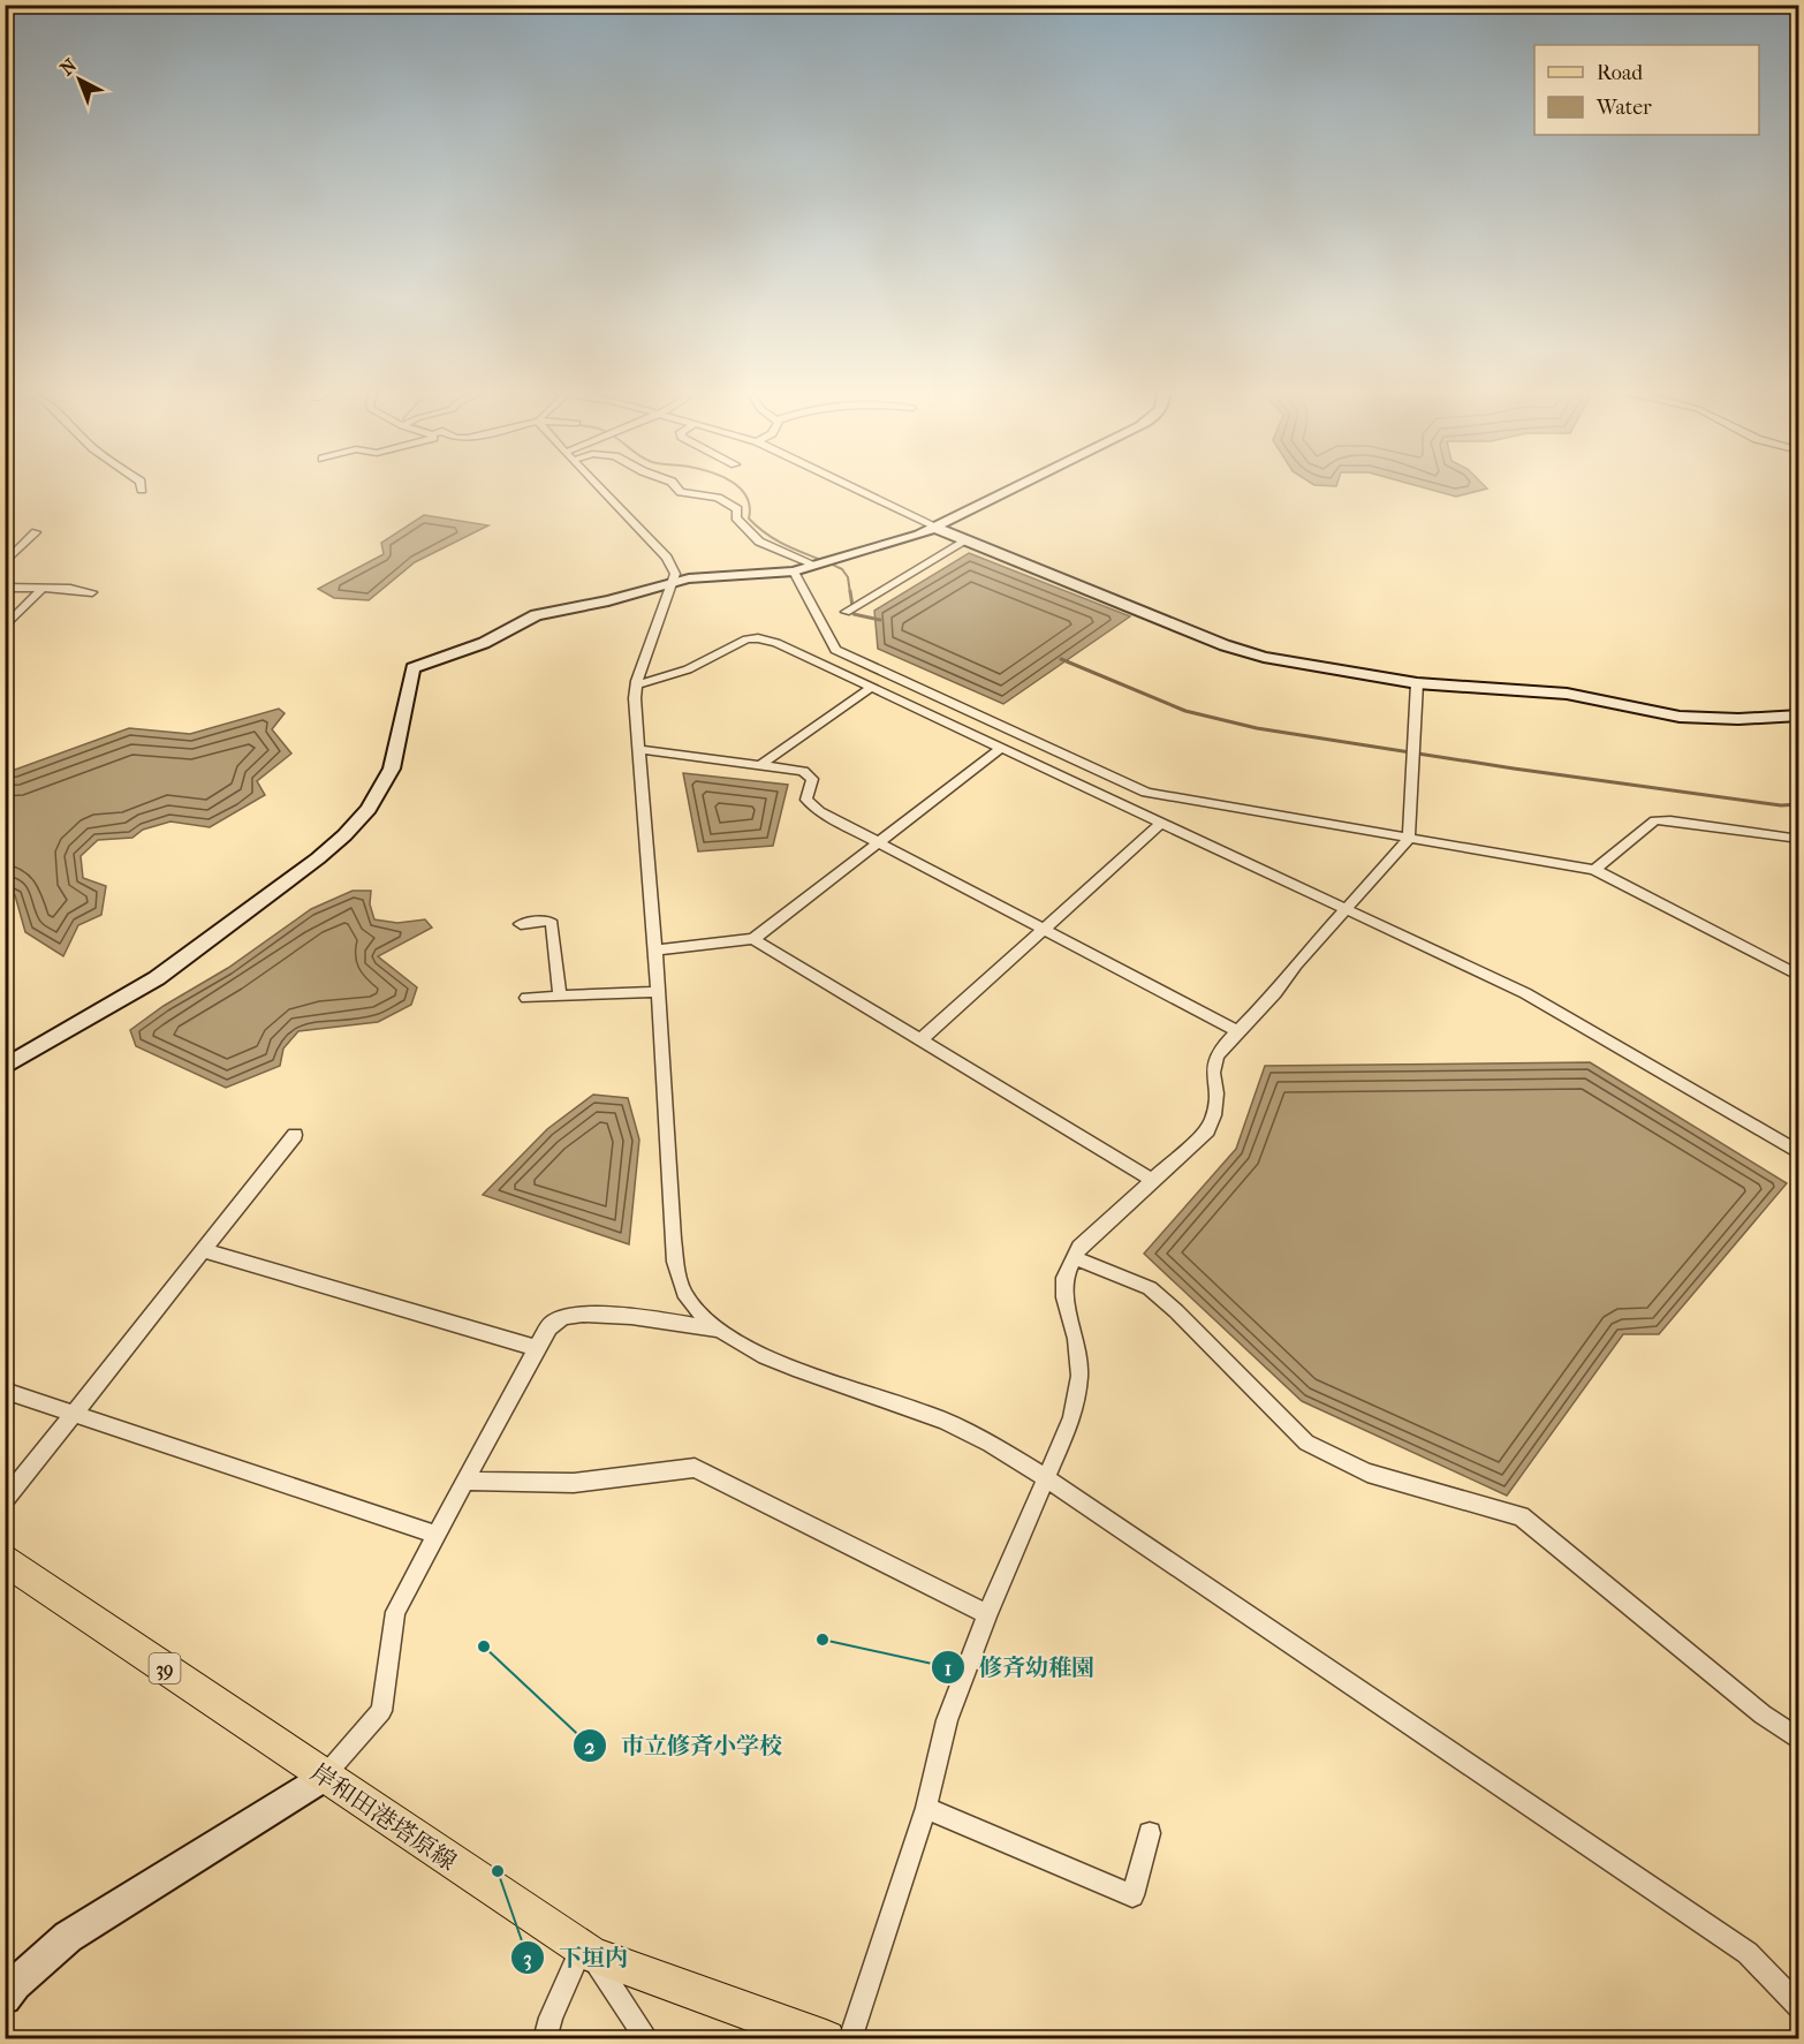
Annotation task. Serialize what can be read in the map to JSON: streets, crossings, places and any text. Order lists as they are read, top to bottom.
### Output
{
  "streets": {
    "main road": ["39", "岸和田港塔原線"]
  },
  "places": ["修斉幼稚園", "市立修斉小学校", "下垣内"],
  "legend": ["Road", "Water"],
  "north": "top left"
}
